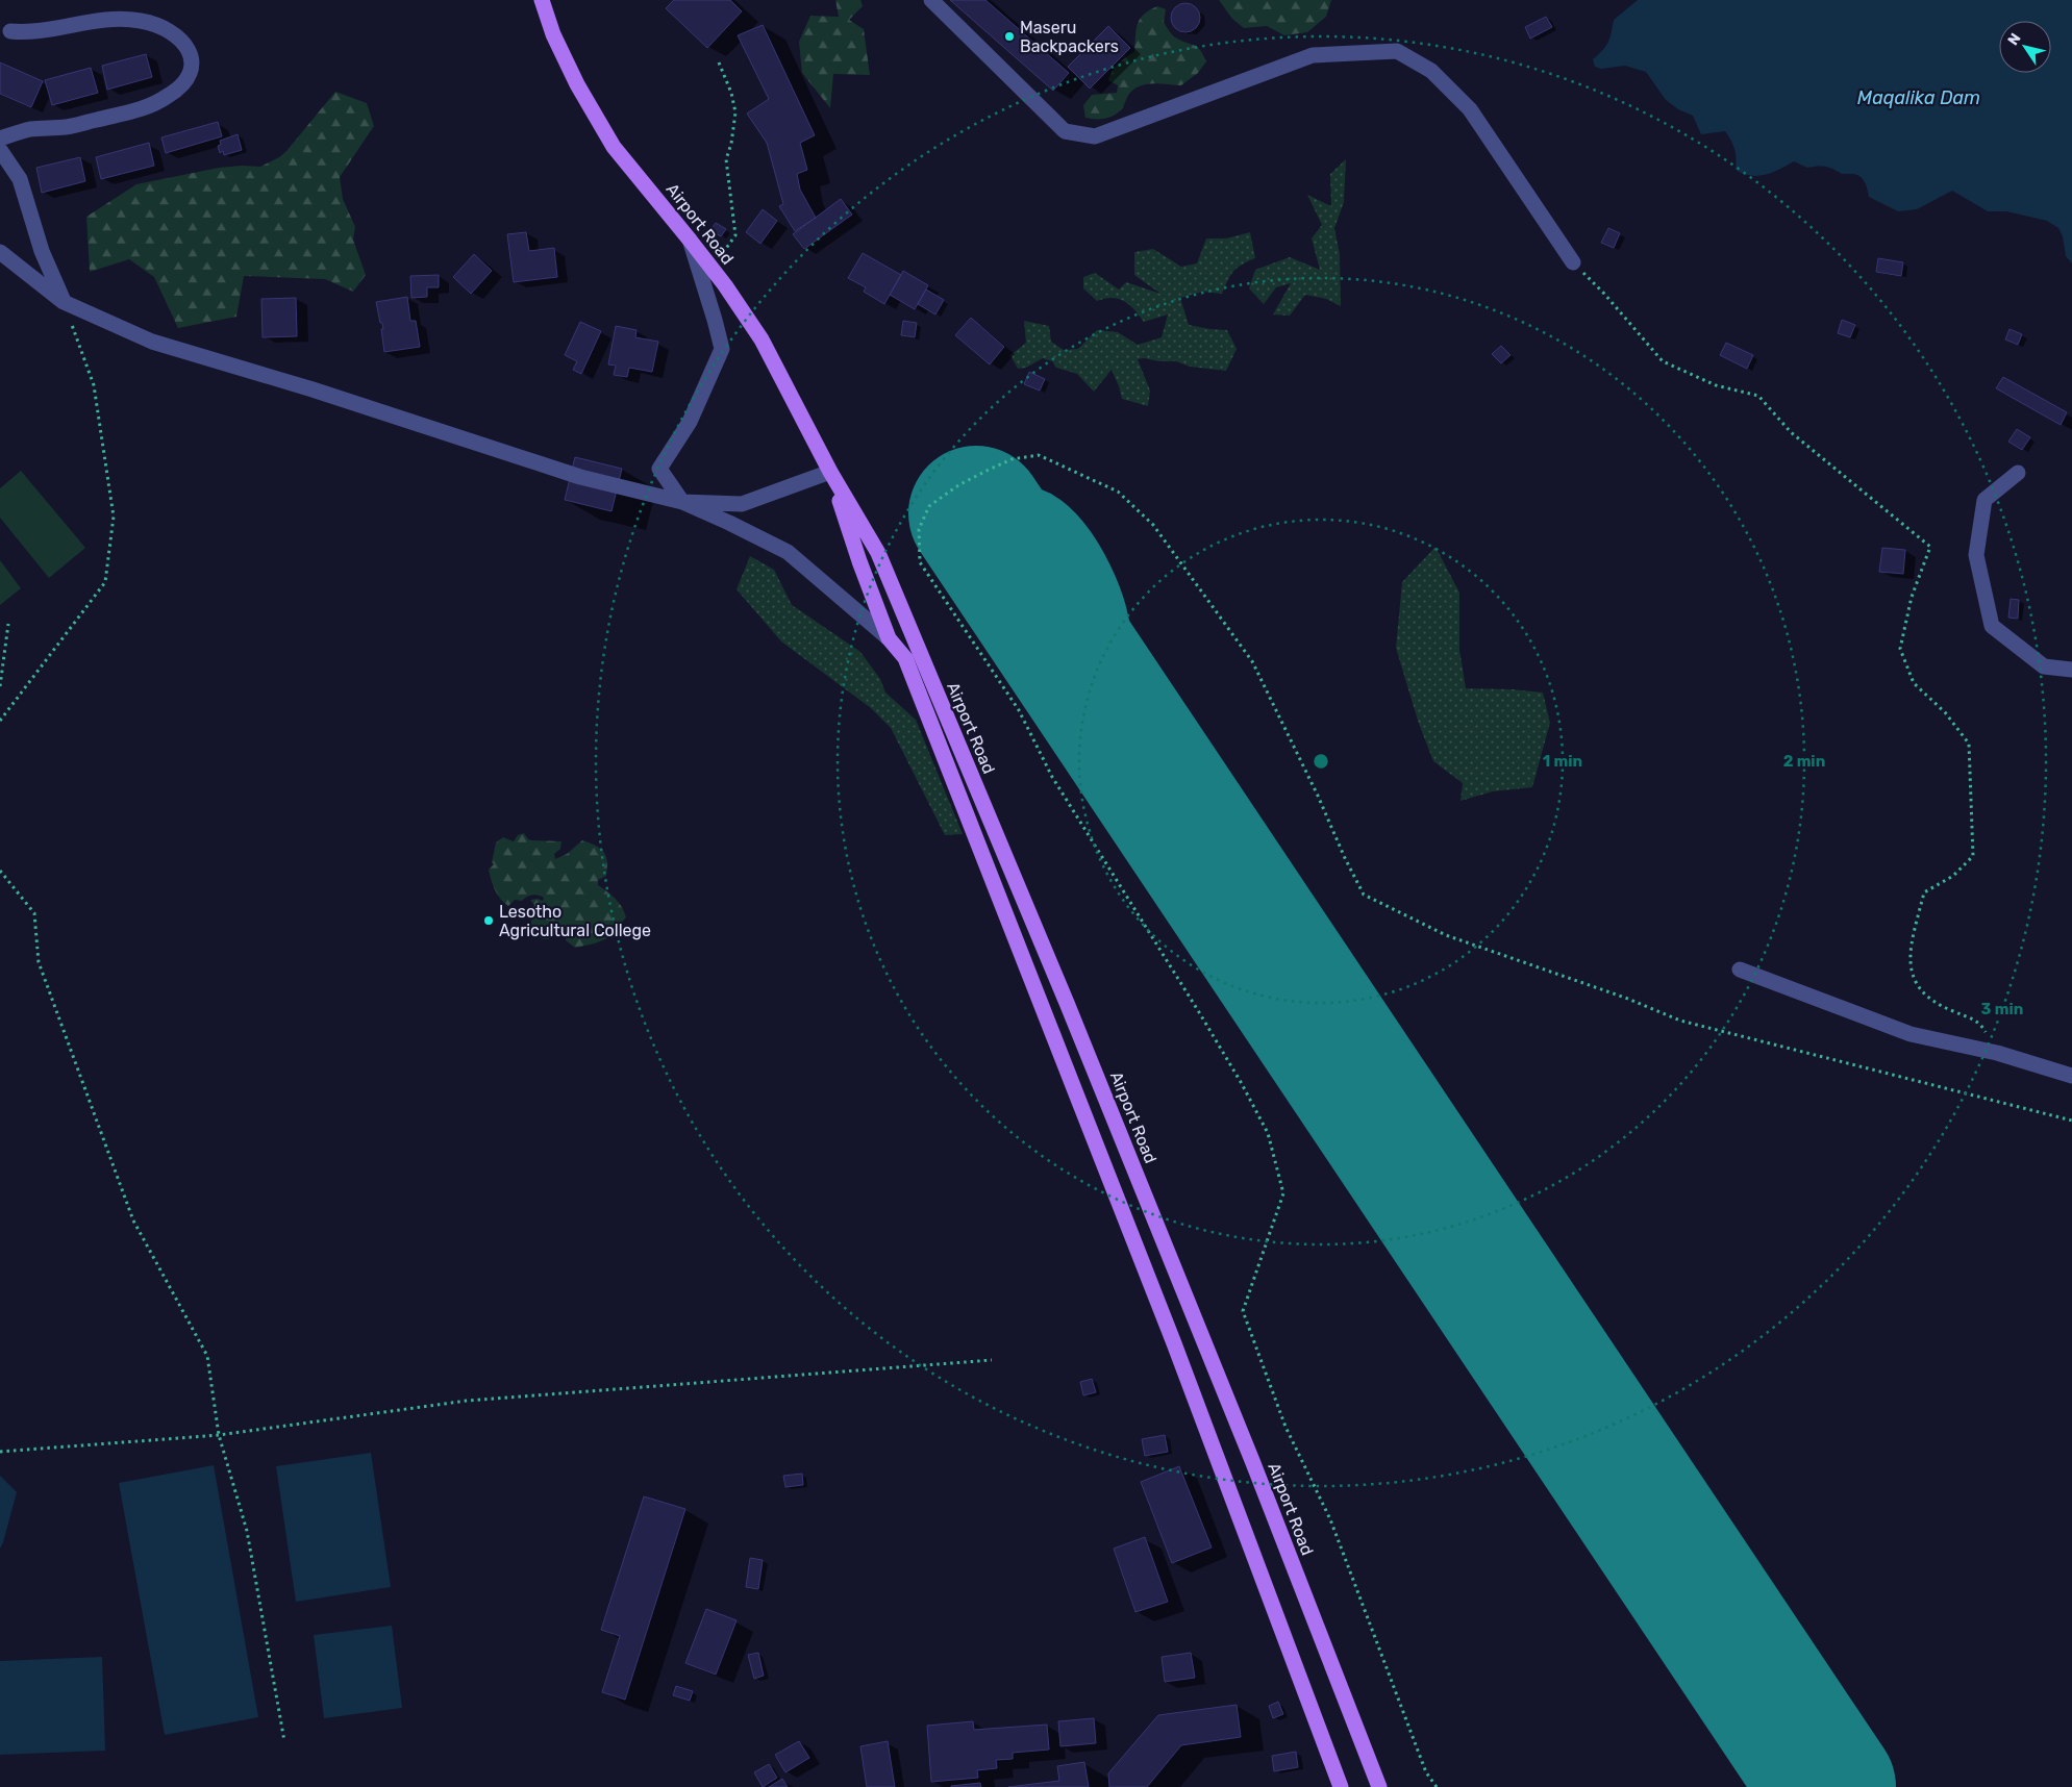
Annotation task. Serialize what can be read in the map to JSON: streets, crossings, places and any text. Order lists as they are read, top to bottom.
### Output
{
  "streets": {
    "main road": ["Airport Road"]
  },
  "water": ["Maqalika Dam"],
  "places": ["Maseru Backpackers", "Lesotho Agricultural College"],
  "north": "top left",
  "rings": ["1 min", "2 min", "3 min"]
}
